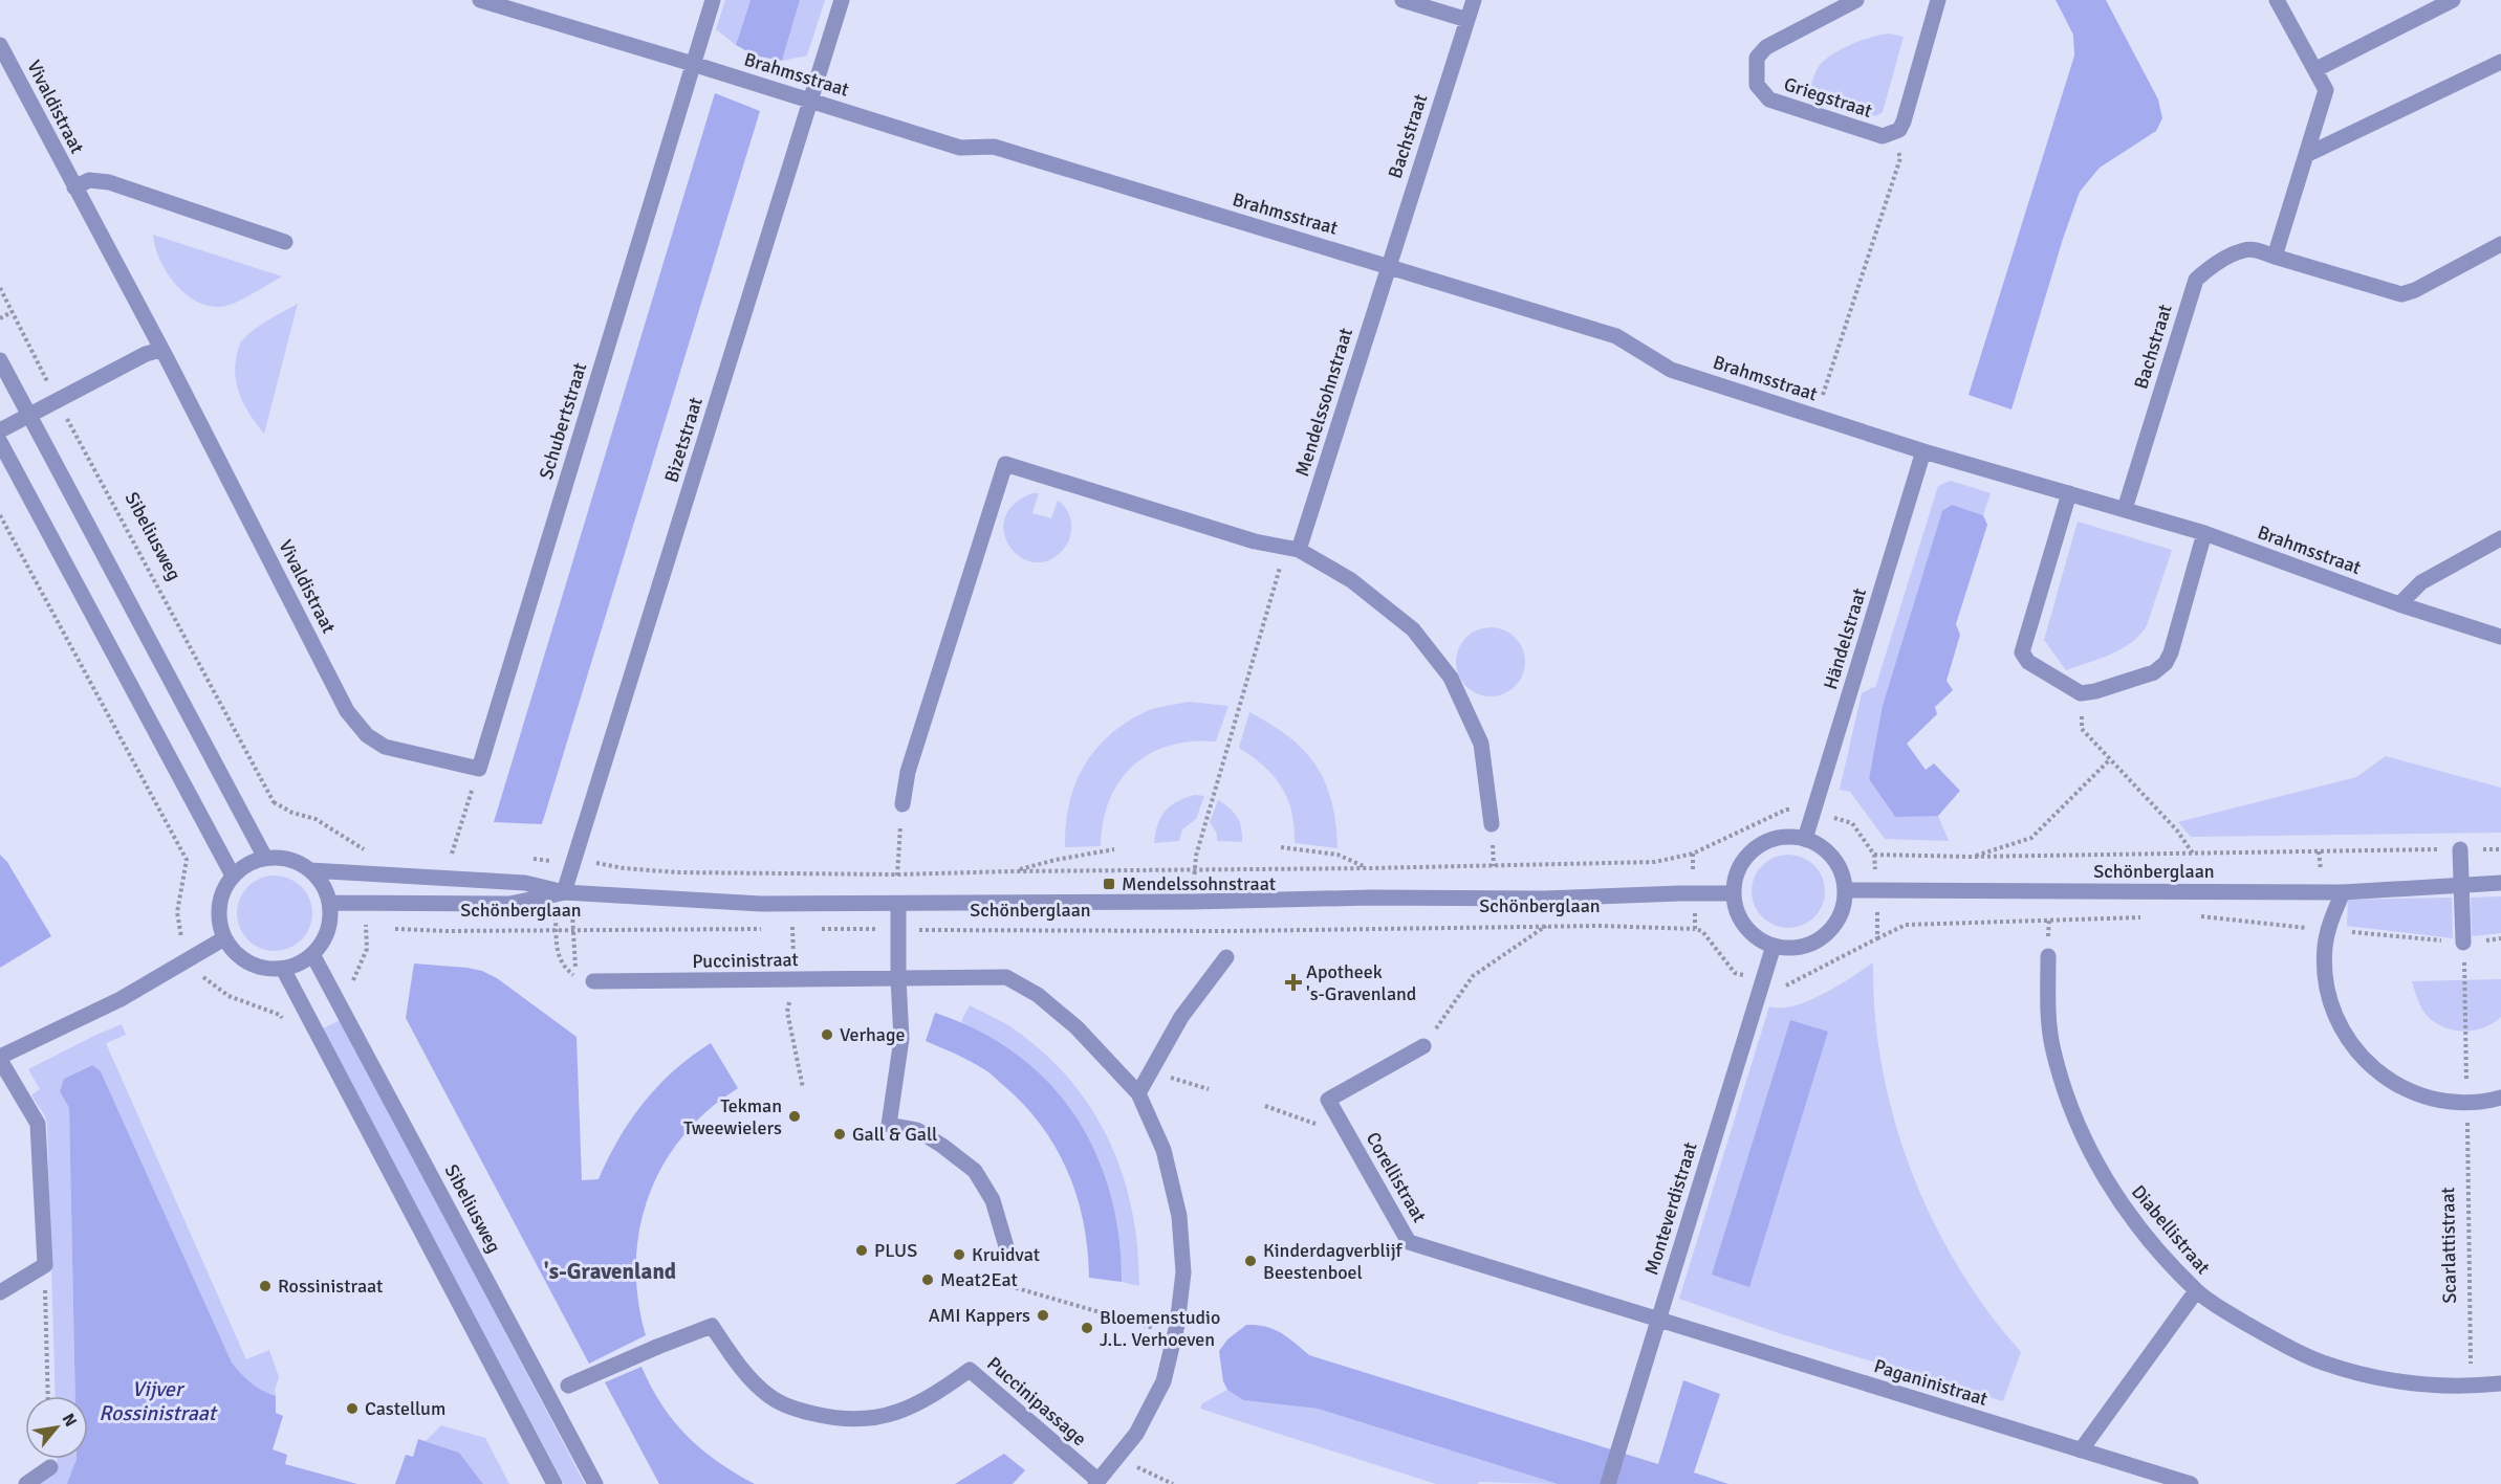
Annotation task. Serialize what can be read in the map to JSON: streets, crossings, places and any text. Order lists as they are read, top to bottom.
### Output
{
  "streets": {
    "street": [
      "Brahmsstraat",
      "Griegstraat",
      "Vivaldistraat",
      "Bachstraat",
      "Mendelssohnstraat",
      "Schubertstraat",
      "Bizetstraat",
      "Sibeliusweg",
      "Händelstraat",
      "Schönberglaan",
      "Puccinistraat",
      "Corellistraat",
      "Monteverdistraat",
      "Diabellistraat",
      "Paganinistraat",
      "Puccinipassage"
    ],
    "path": ["Scarlattistraat"]
  },
  "crossings": [
    ["Brahmsstraat", "Bachstraat"],
    ["Brahmsstraat", "Mendelssohnstraat"],
    ["Brahmsstraat", "Schubertstraat"],
    ["Brahmsstraat", "Bizetstraat"],
    ["Brahmsstraat", "Händelstraat"],
    ["Vivaldistraat", "Schubertstraat"],
    ["Bachstraat", "Mendelssohnstraat"],
    ["Bizetstraat", "Schönberglaan"],
    ["Sibeliusweg", "Schönberglaan"],
    ["Händelstraat", "Schönberglaan"],
    ["Händelstraat", "Monteverdistraat"],
    ["Schönberglaan", "Monteverdistraat"],
    ["Puccinistraat", "Puccinipassage"],
    ["Corellistraat", "Monteverdistraat"],
    ["Corellistraat", "Paganinistraat"],
    ["Monteverdistraat", "Paganinistraat"],
    ["Diabellistraat", "Scarlattistraat"]
  ],
  "districts": ["'s-Gravenland"],
  "water": ["Vijver Rossinistraat"],
  "places": {
    "transit": ["Mendelssohnstraat"],
    "health": ["Apotheek 's-Gravenland"],
    "other": [
      "Verhage",
      "Tekman Tweewielers",
      "Gall & Gall",
      "PLUS",
      "Kruidvat",
      "Kinderdagverblijf Beestenboel",
      "Meat2Eat",
      "Rossinistraat",
      "AMI Kappers",
      "Bloemenstudio J.L. Verhoeven",
      "Castellum"
    ]
  },
  "north": "top right"
}
